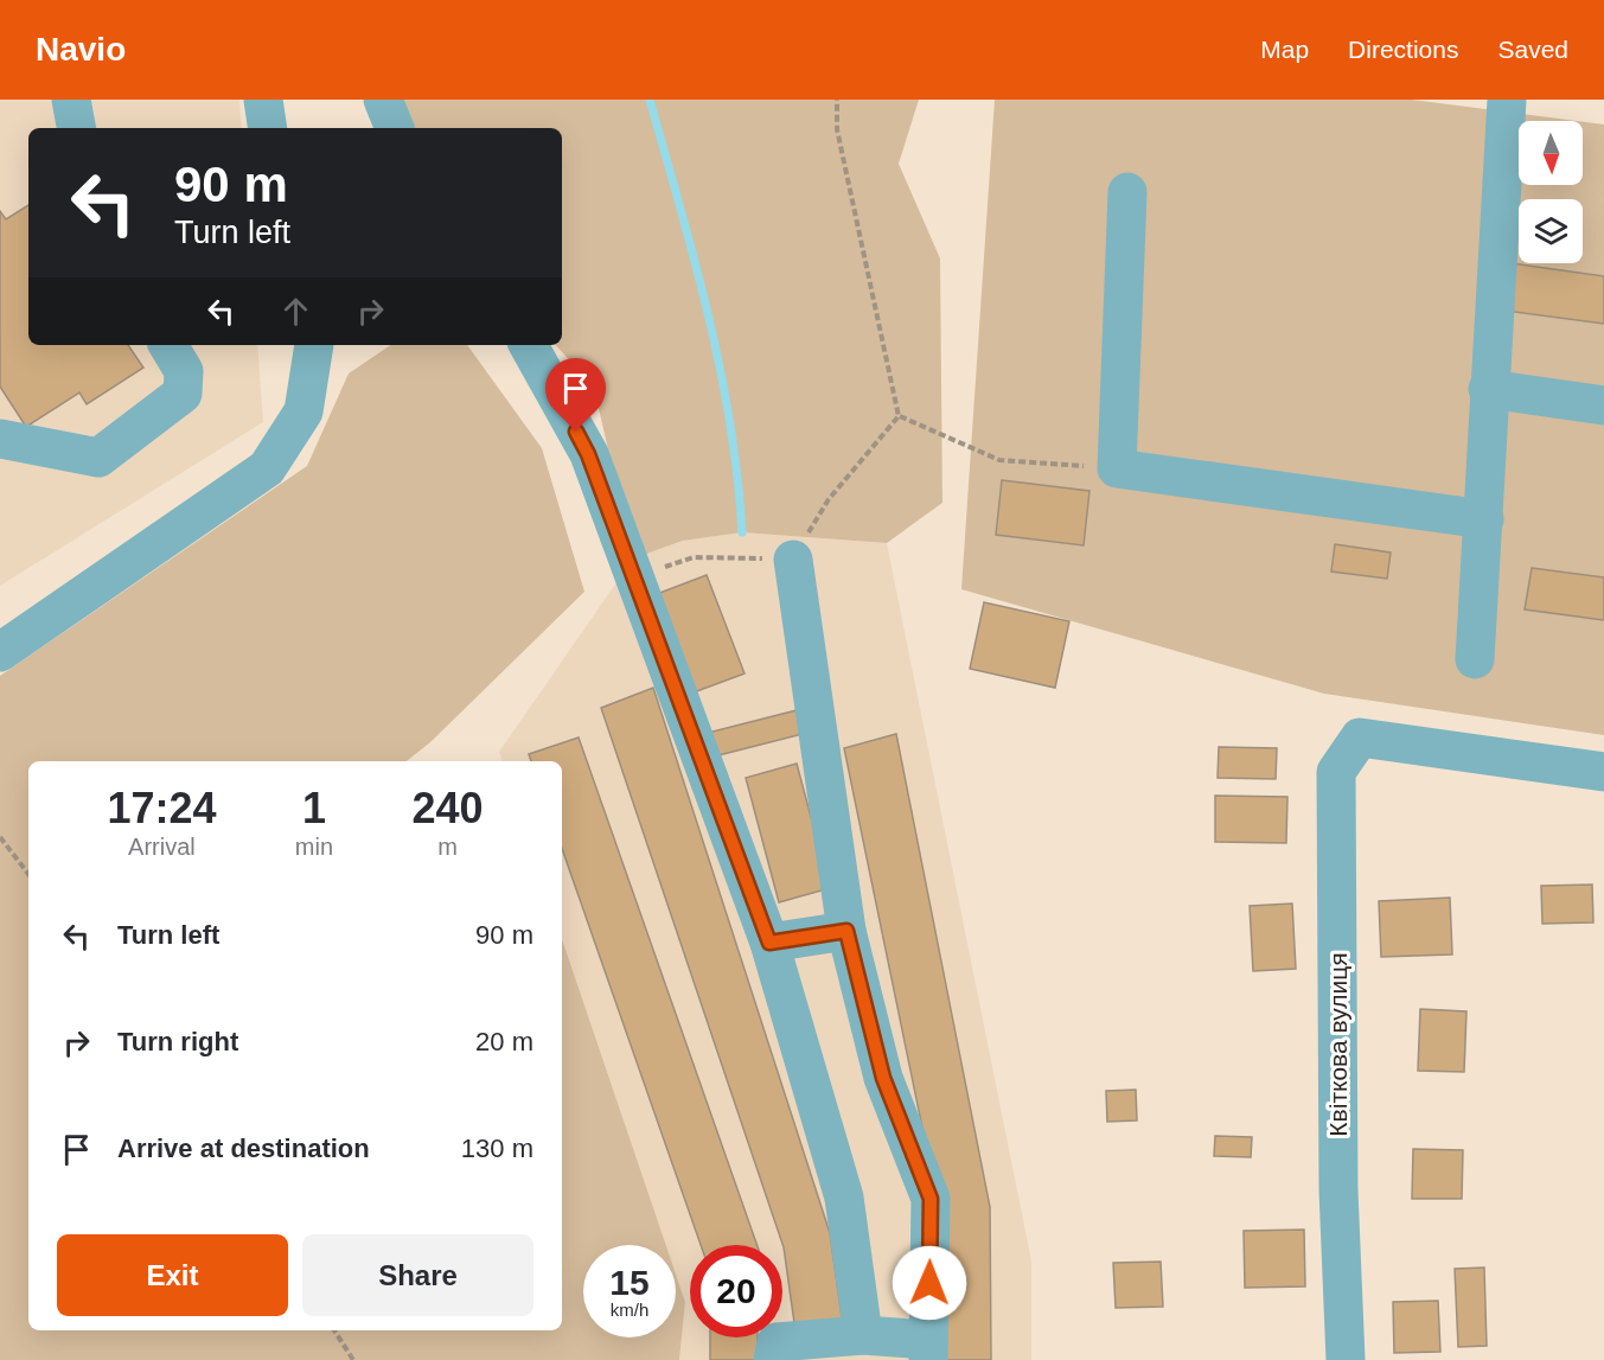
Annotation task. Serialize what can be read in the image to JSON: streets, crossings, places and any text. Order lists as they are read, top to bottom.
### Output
{
  "streets": {
    "street": ["Квіткова вулиця"]
  },
  "north": "bottom",
  "page": {
    "header": "Navio",
    "nav": ["Map", "Directions", "Saved"],
    "turn": ["90 m", "Turn left"],
    "eta": [
      "17:24",
      "Arrival",
      "1",
      "min",
      "240",
      "m"
    ],
    "list": [
      {
        "name": "Turn left",
        "value": "90 m"
      },
      {
        "name": "Turn right",
        "value": "20 m"
      },
      {
        "name": "Arrive at destination",
        "value": "130 m"
      }
    ],
    "buttons": ["Exit", "Share"],
    "speed": "15 km/h",
    "limit": "20"
  }
}
